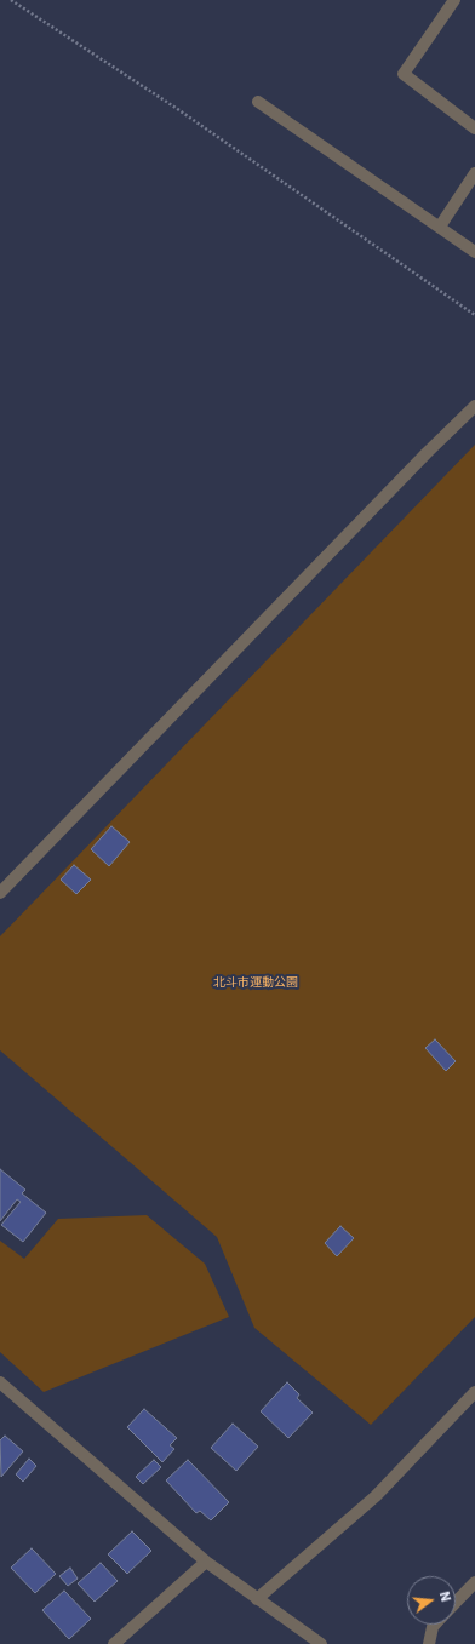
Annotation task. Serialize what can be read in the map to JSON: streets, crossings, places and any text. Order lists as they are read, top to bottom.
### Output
{
  "parks": ["北斗市運動公園"],
  "north": "right"
}
